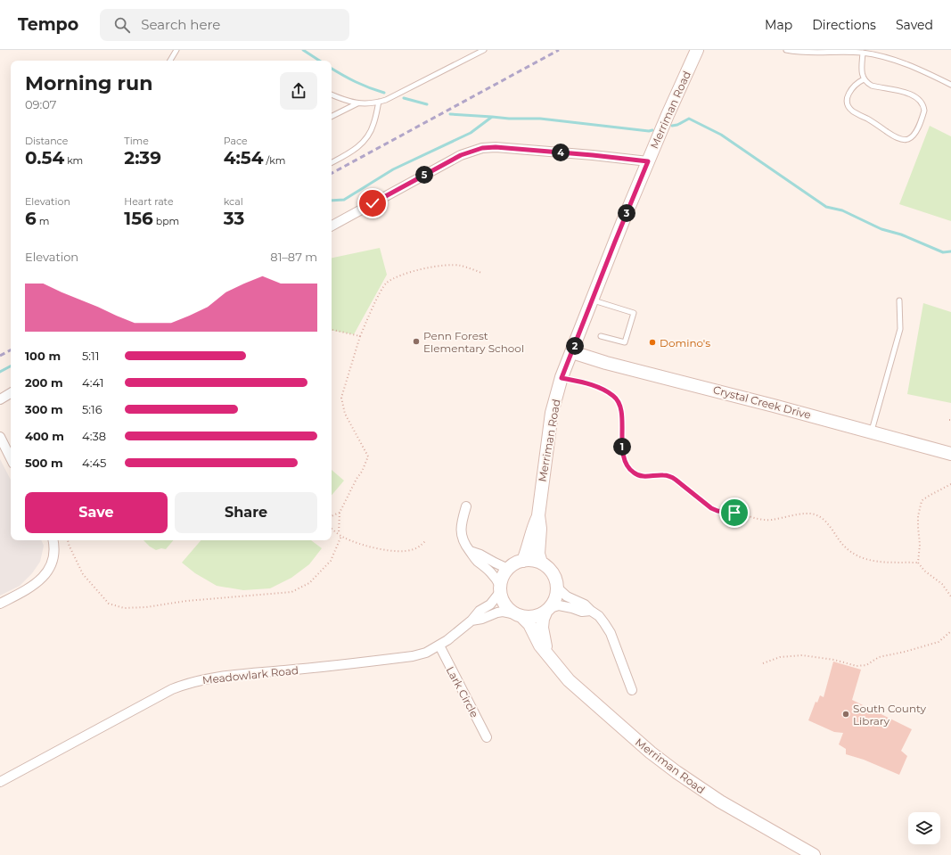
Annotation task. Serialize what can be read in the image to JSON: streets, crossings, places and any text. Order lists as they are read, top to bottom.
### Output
{
  "streets": {
    "main road": ["Merriman Road", "Crystal Creek Drive"],
    "street": ["Meadowlark Road", "Lark Circle"]
  },
  "crossings": [
    ["Merriman Road", "Crystal Creek Drive"],
    ["Merriman Road", "Meadowlark Road"],
    ["Meadowlark Road", "Lark Circle"]
  ],
  "places": ["Penn Forest Elementary School", "Domino's", "South County Library"],
  "page": {
    "header": "Tempo",
    "search": "Search here",
    "nav": ["Map", "Directions", "Saved"],
    "heading": ["Morning run", "09:07"],
    "stats": [
      ["Distance", "0.54 km"],
      ["Time", "2:39"],
      ["Pace", "4:54 /km"],
      ["Elevation", "6 m"],
      ["Heart rate", "156 bpm"],
      ["kcal", "33"]
    ],
    "pins": [
      "4",
      "5",
      "3",
      "2",
      "1"
    ],
    "chart": ["Elevation", "81–87 m"],
    "list": [
      {
        "name": "100 m",
        "note": "5:11"
      },
      {
        "name": "200 m",
        "note": "4:41"
      },
      {
        "name": "300 m",
        "note": "5:16"
      },
      {
        "name": "400 m",
        "note": "4:38"
      },
      {
        "name": "500 m",
        "note": "4:45"
      }
    ],
    "buttons": ["Save", "Share"]
  }
}
